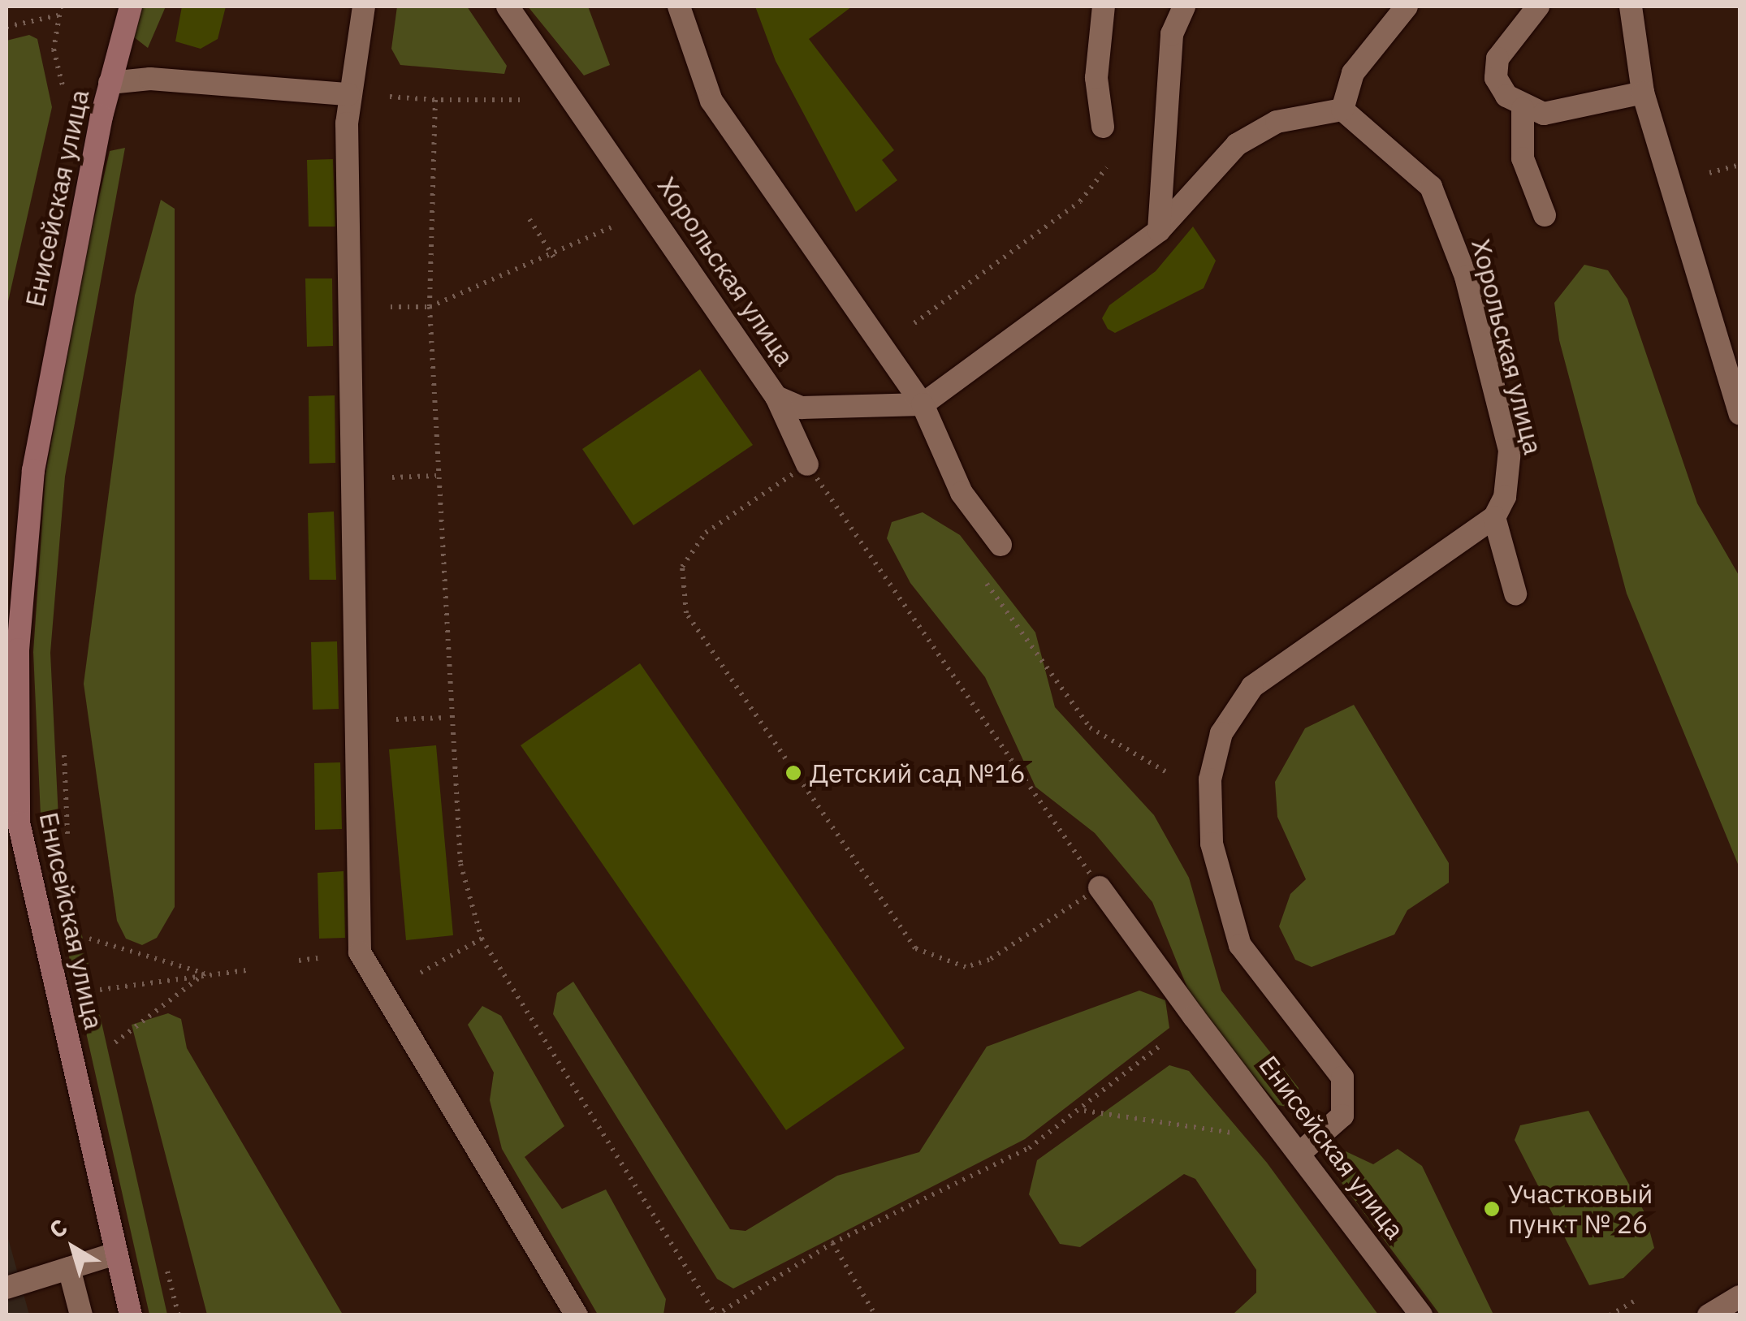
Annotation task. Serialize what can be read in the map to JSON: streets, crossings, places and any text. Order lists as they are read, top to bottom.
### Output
{
  "streets": {
    "main road": ["Енисейская улица"],
    "street": ["Хорольская улица"]
  },
  "places": ["Детский сад №16", "Участковый пункт № 26"],
  "north": "top left"
}
